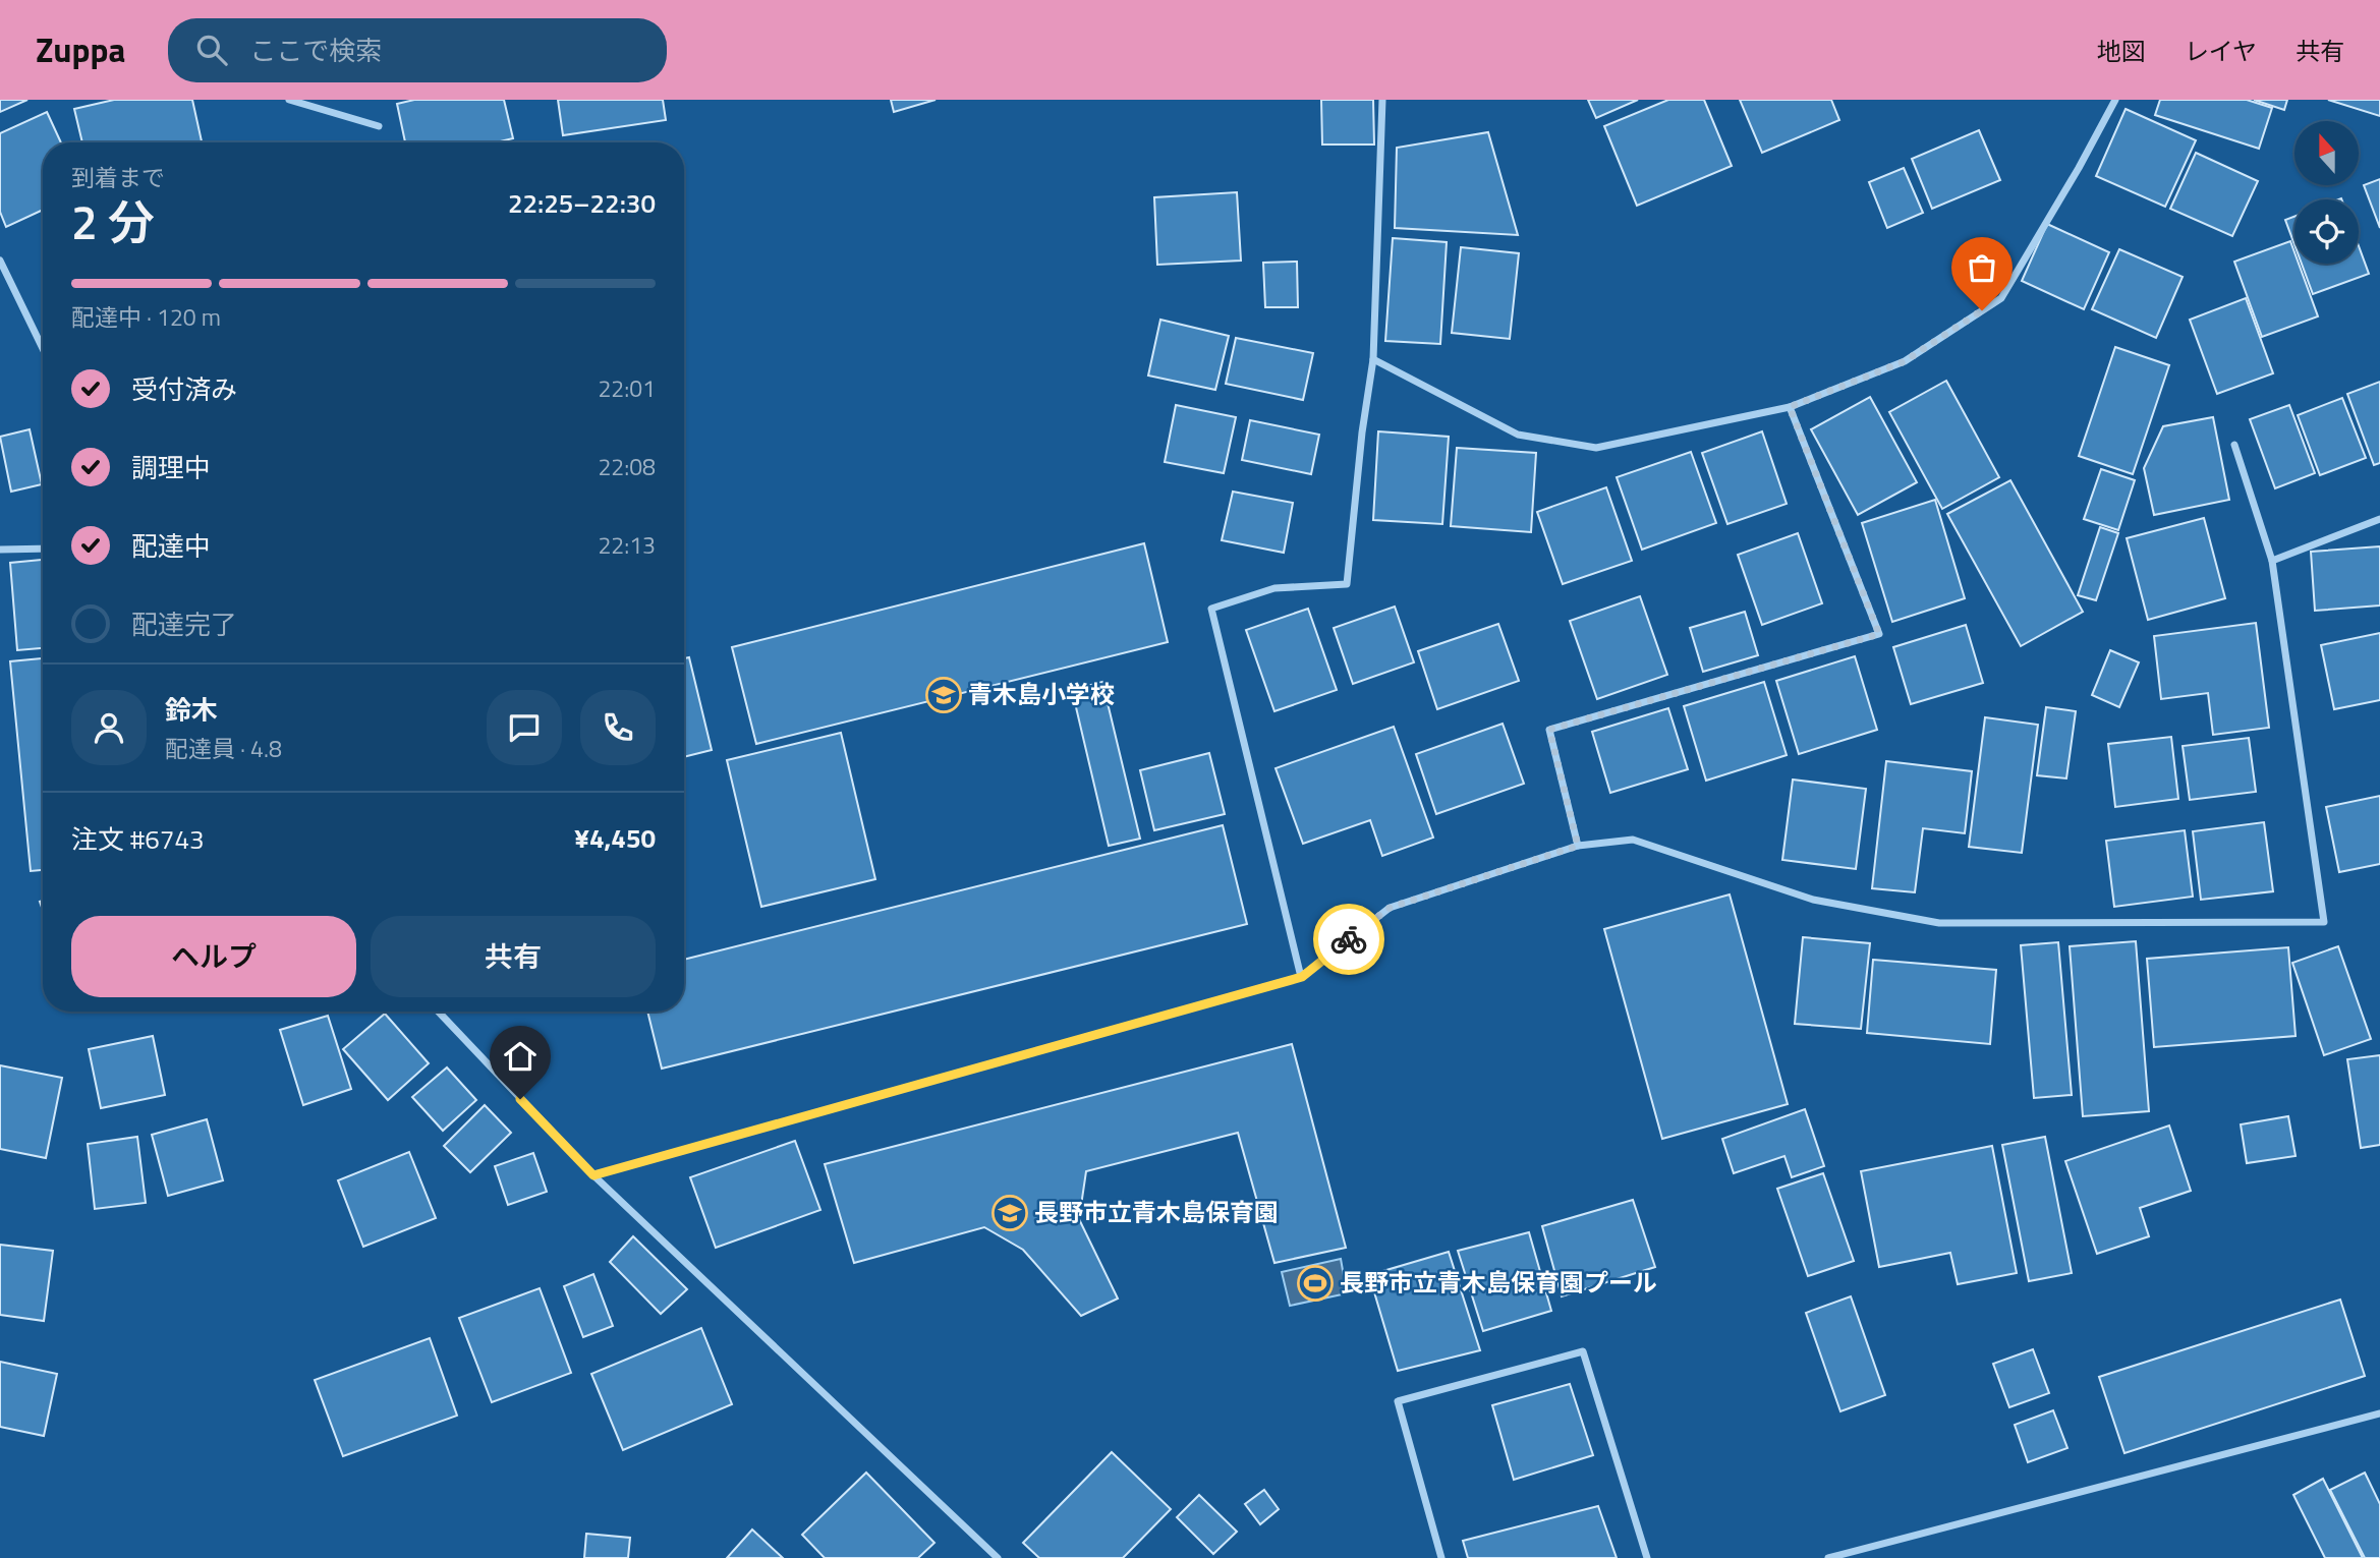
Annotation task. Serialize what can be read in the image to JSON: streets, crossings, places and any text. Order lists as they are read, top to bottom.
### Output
{
  "places": {
    "school or university": ["青木島小学校", "長野市立青木島保育園"],
    "sports": ["長野市立青木島保育園プール"]
  },
  "north": "top",
  "page": {
    "header": "Zuppa",
    "search": "ここで検索",
    "nav": ["地図", "レイヤ", "共有"],
    "heading": ["2 分", "到着まで", "22:25–22:30"],
    "panel": [
      "鈴木",
      "配達員 · 4.8",
      "注文 #6743",
      "¥4,450"
    ],
    "bar": "配達中 · 120 m",
    "list": [
      ["受付済み", "22:01"],
      ["調理中", "22:08"],
      ["配達中", "22:13"],
      "配達完了"
    ],
    "buttons": ["ヘルプ", "共有"]
  }
}
